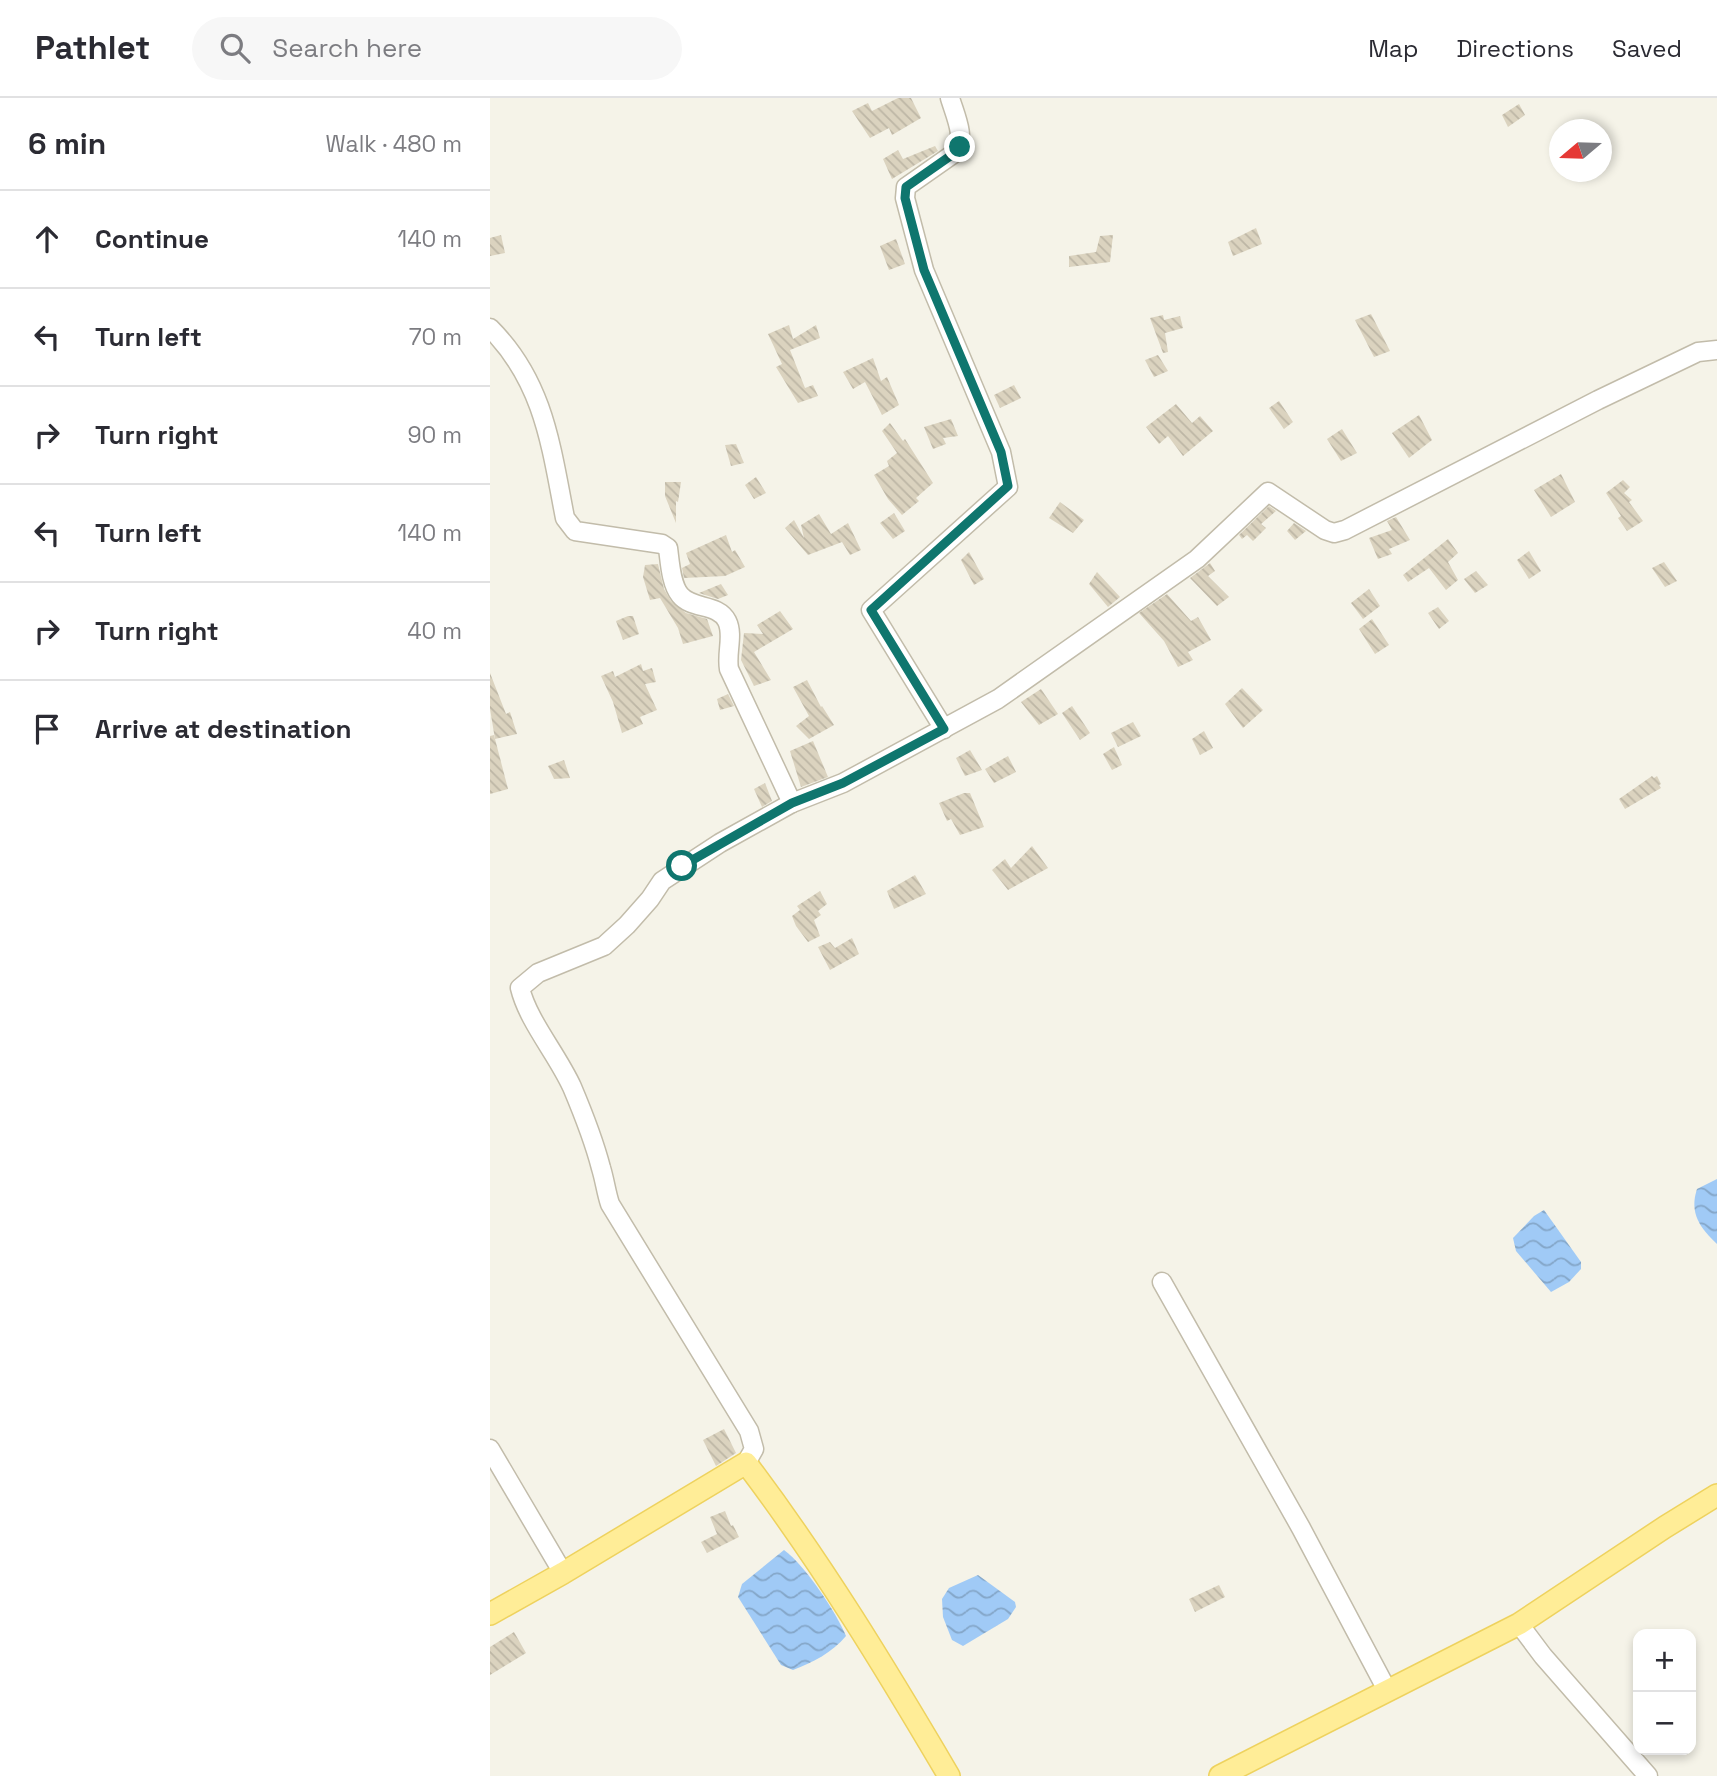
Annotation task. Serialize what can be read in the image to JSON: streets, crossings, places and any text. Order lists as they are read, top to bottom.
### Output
{
  "north": "left",
  "page": {
    "header": "Pathlet",
    "search": "Search here",
    "nav": ["Map", "Directions", "Saved"],
    "heading": ["6 min", "Walk · 480 m"],
    "list": [
      ["Continue", "140 m"],
      ["Turn left", "70 m"],
      ["Turn right", "90 m"],
      ["Turn left", "140 m"],
      ["Turn right", "40 m"],
      "Arrive at destination"
    ],
    "map_buttons": ["+", "−"]
  }
}
